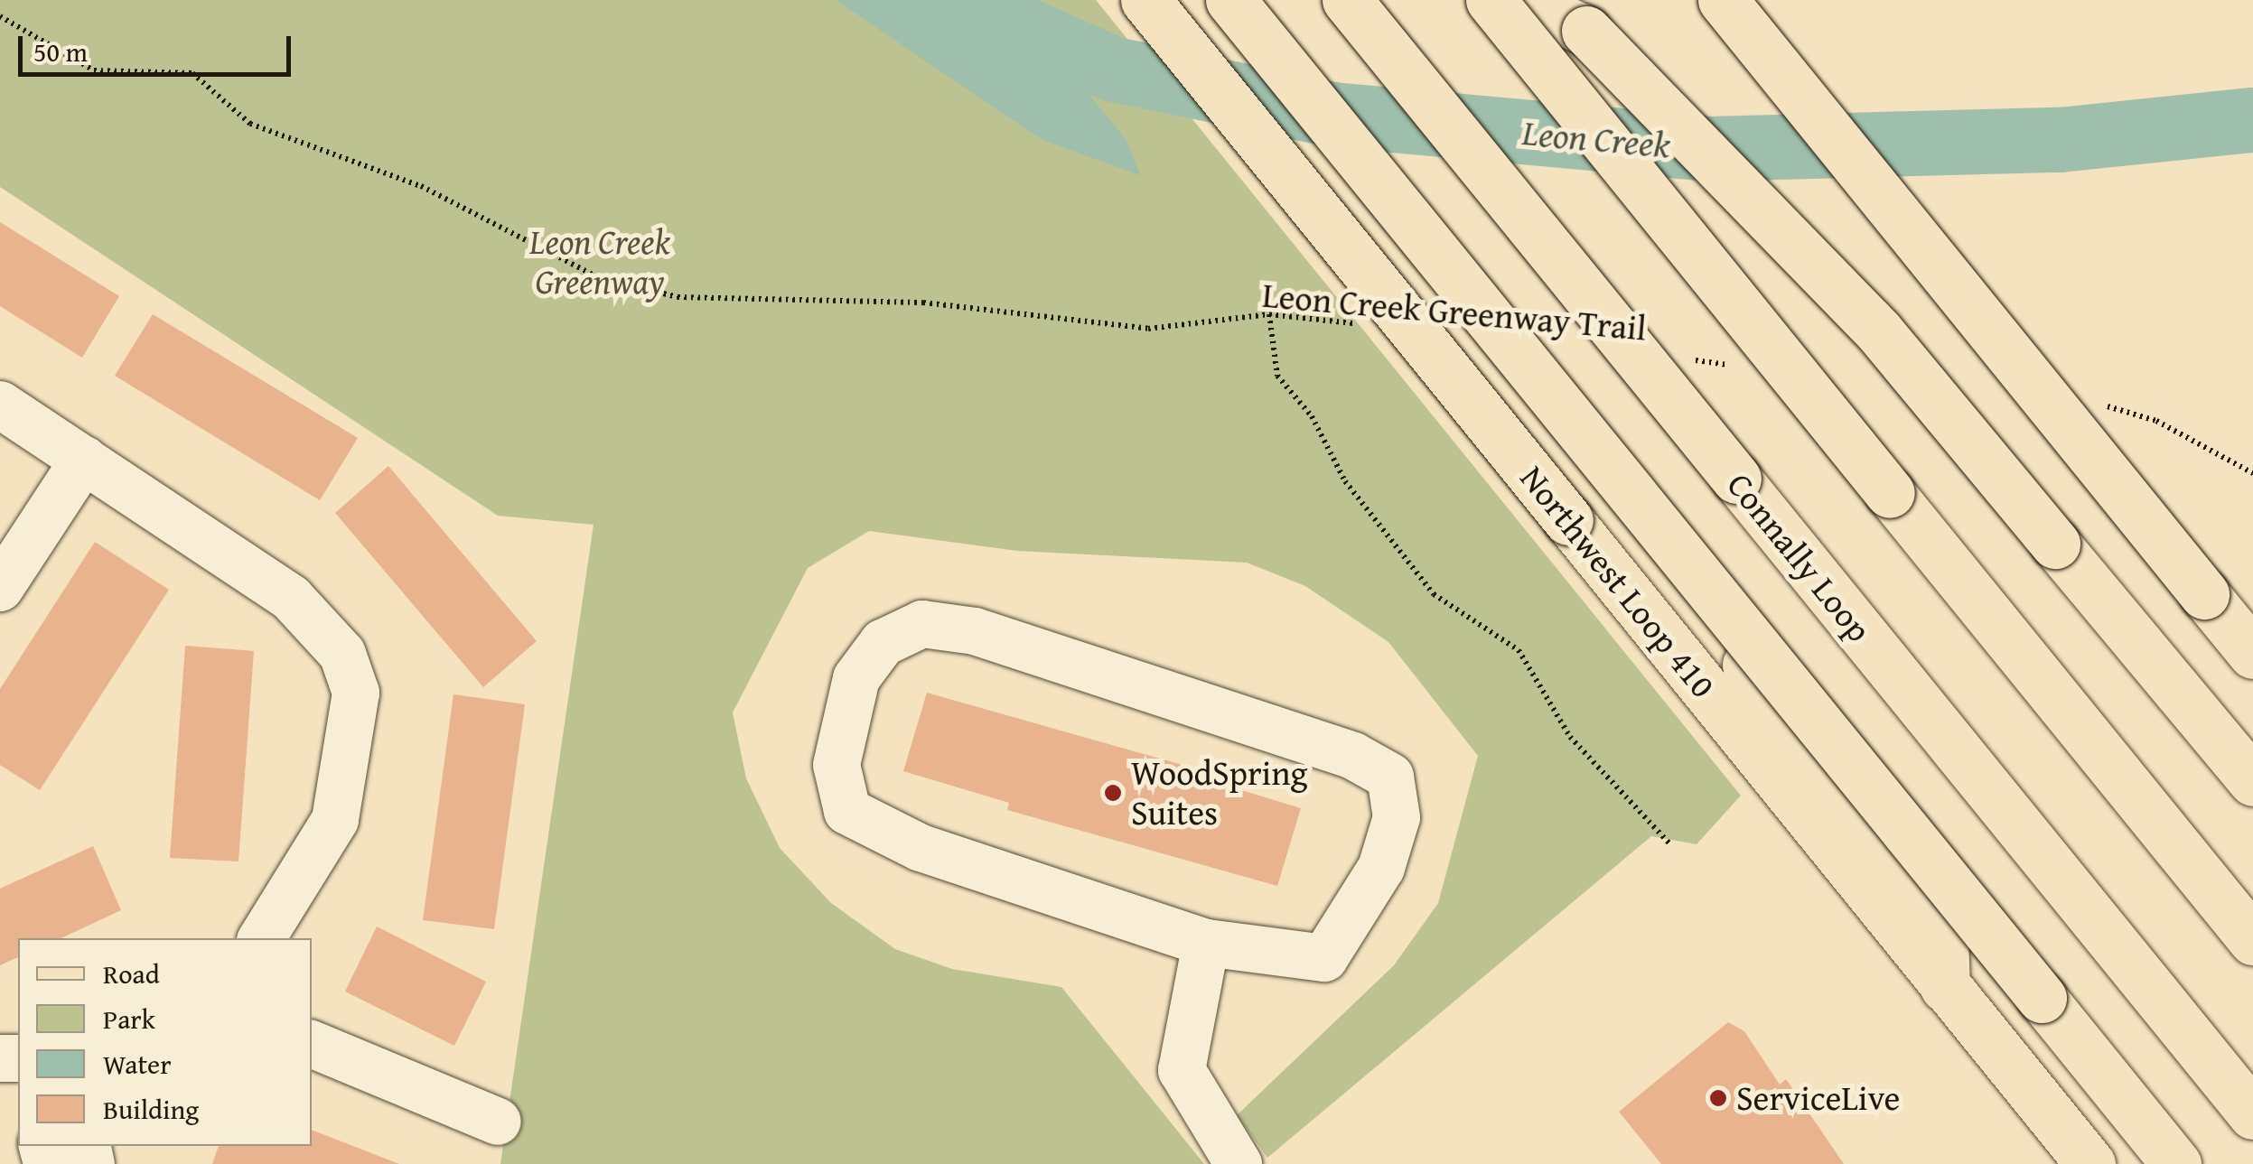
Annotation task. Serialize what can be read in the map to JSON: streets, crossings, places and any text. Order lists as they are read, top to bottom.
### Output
{
  "streets": {
    "main road": ["Connally Loop", "Northwest Loop 410"],
    "path": ["Leon Creek Greenway Trail"]
  },
  "water": ["Leon Creek"],
  "parks": ["Leon Creek Greenway"],
  "places": ["WoodSpring Suites", "ServiceLive"],
  "legend": [
    "Road",
    "Park",
    "Water",
    "Building"
  ],
  "scale_bar": "50 m"
}
